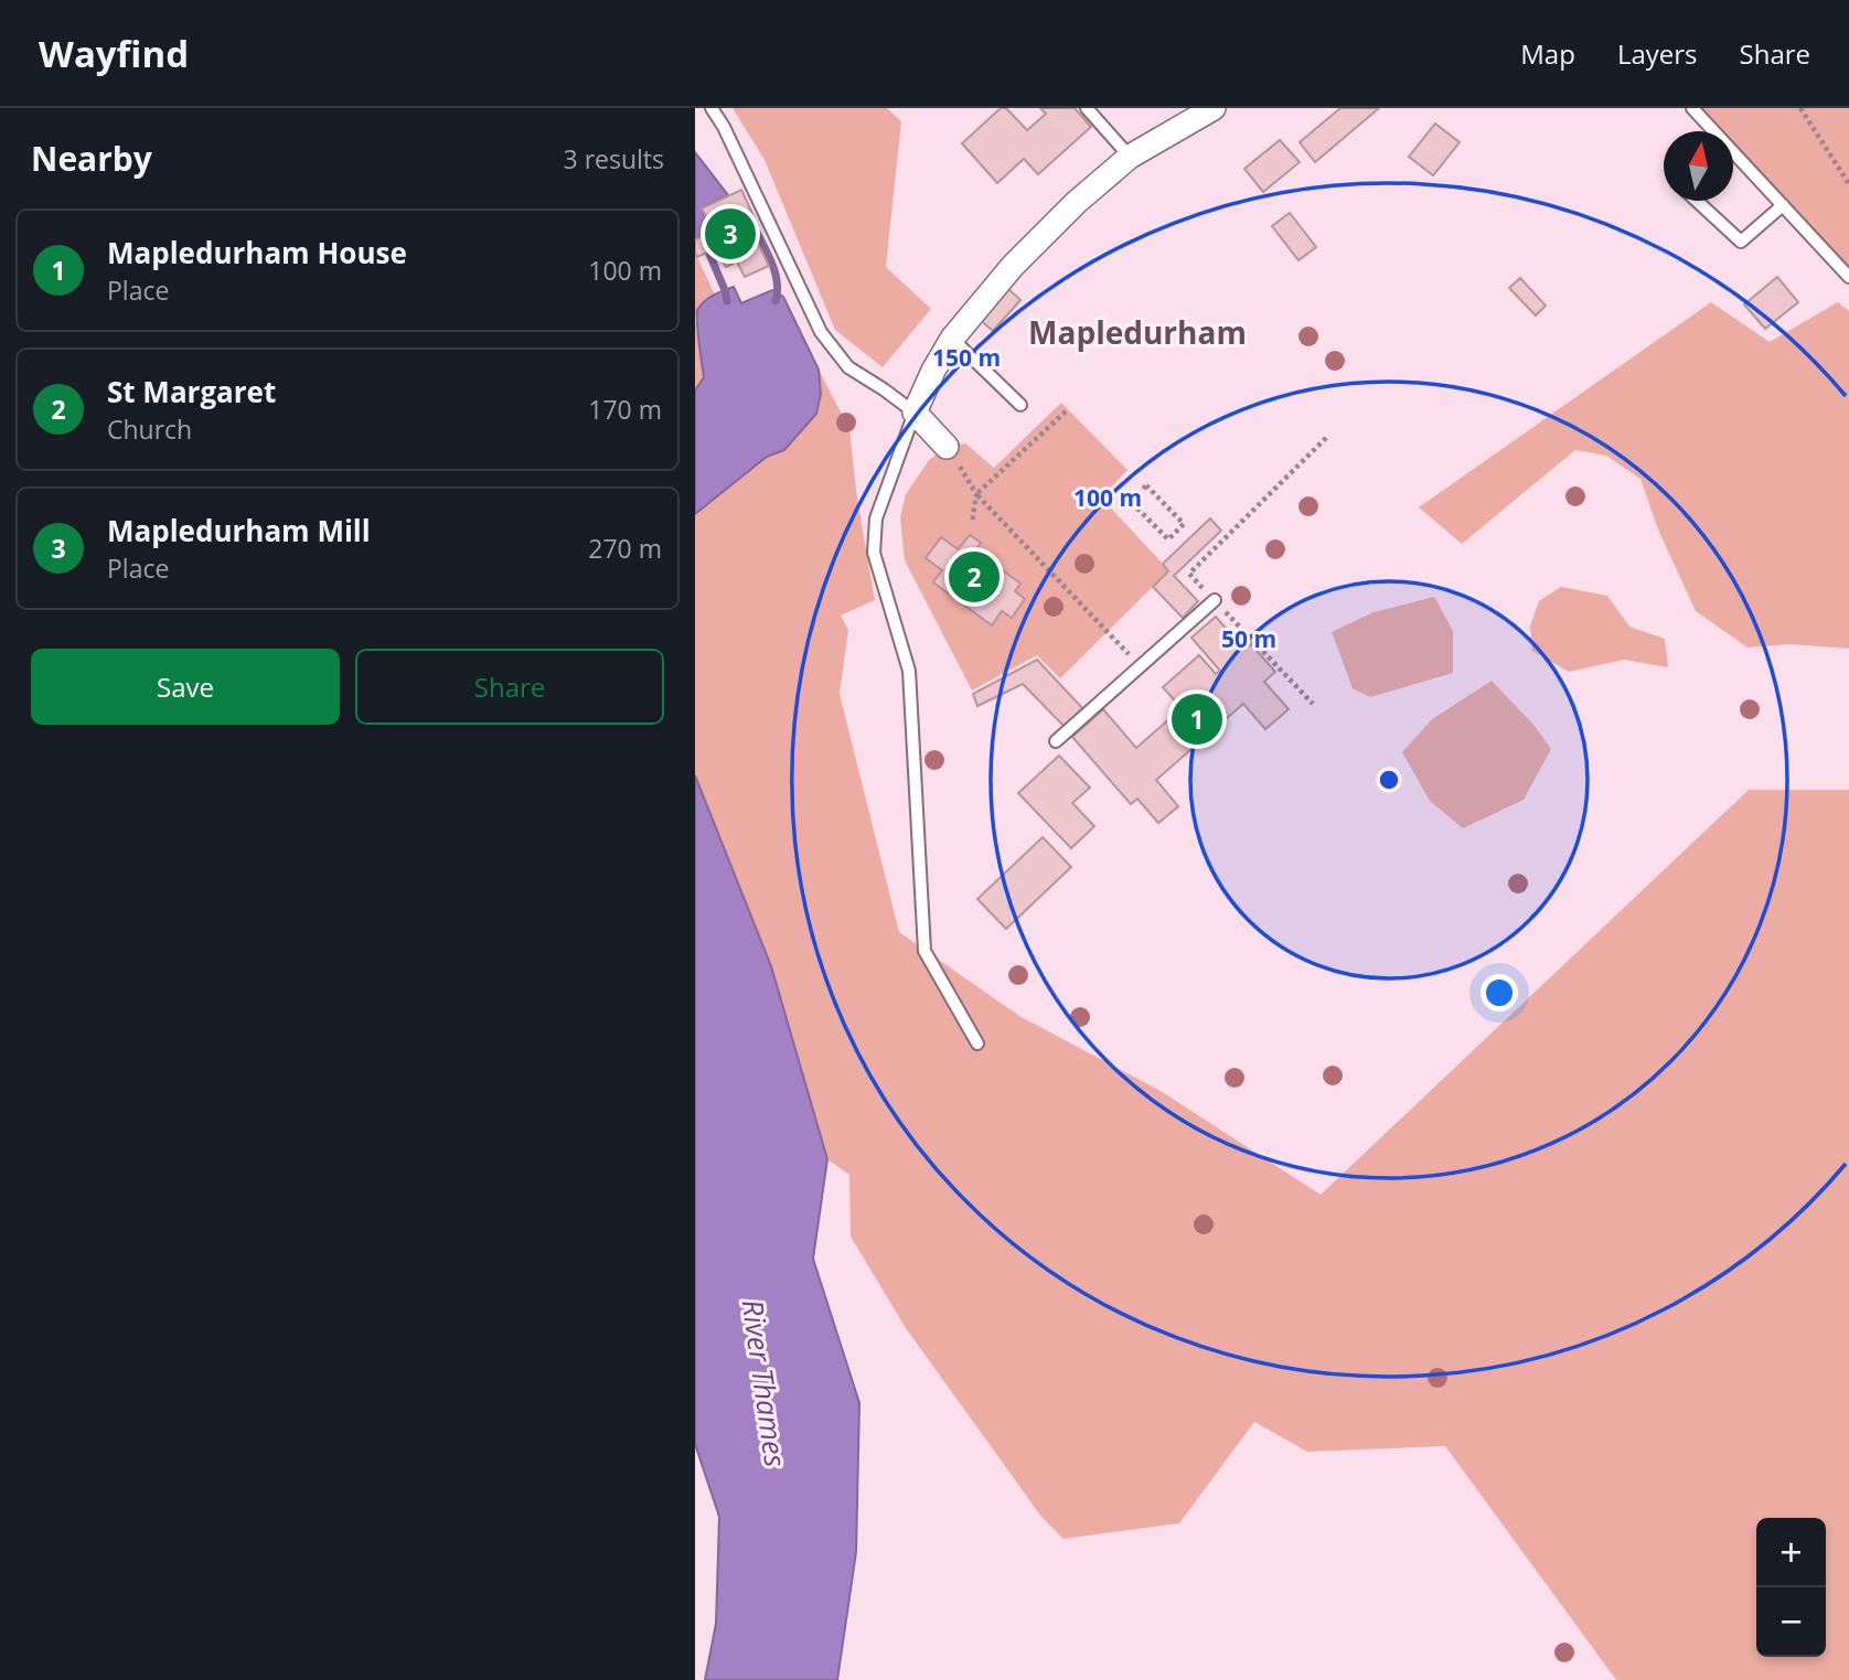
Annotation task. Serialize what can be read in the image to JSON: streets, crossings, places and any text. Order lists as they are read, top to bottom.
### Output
{
  "districts": ["Mapledurham"],
  "water": ["River Thames"],
  "north": "top",
  "page": {
    "header": "Wayfind",
    "nav": ["Map", "Layers", "Share"],
    "heading": ["Nearby", "3 results"],
    "pins": ["3", "2", "1"],
    "list": [
      {
        "mark": "1",
        "name": "Mapledurham House",
        "note": "Place",
        "value": "100 m"
      },
      {
        "mark": "2",
        "name": "St Margaret",
        "note": "Church",
        "value": "170 m"
      },
      {
        "mark": "3",
        "name": "Mapledurham Mill",
        "note": "Place",
        "value": "270 m"
      }
    ],
    "buttons": ["Save", "Share"],
    "map_buttons": ["+", "−"]
  },
  "rings": ["150 m", "100 m", "50 m"]
}
